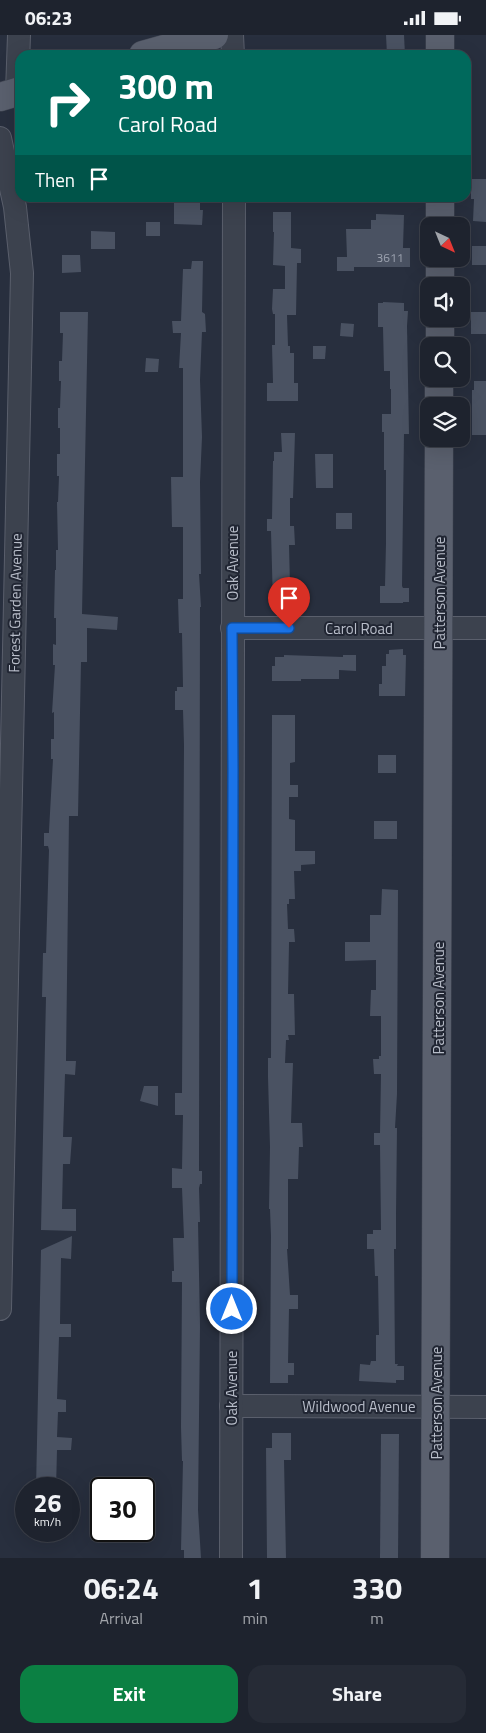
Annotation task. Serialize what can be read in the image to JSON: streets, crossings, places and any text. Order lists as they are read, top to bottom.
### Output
{
  "streets": {
    "main road": ["Patterson Avenue"],
    "street": [
      "Oak Avenue",
      "Forest Garden Avenue",
      "Carol Road",
      "Wildwood Avenue"
    ]
  },
  "crossings": [
    ["Oak Avenue", "Carol Road"],
    ["Oak Avenue", "Wildwood Avenue"],
    ["Patterson Avenue", "Carol Road"],
    ["Patterson Avenue", "Wildwood Avenue"]
  ],
  "house_numbers": ["3611"],
  "north": "bottom right",
  "page": {
    "status": "06:23",
    "turn": ["300 m", "Carol Road"],
    "then": "Then",
    "speed": "26 km/h",
    "limit": "30",
    "eta": [
      "06:24",
      "Arrival",
      "1",
      "min",
      "330",
      "m"
    ],
    "buttons": ["Exit", "Share"]
  }
}
